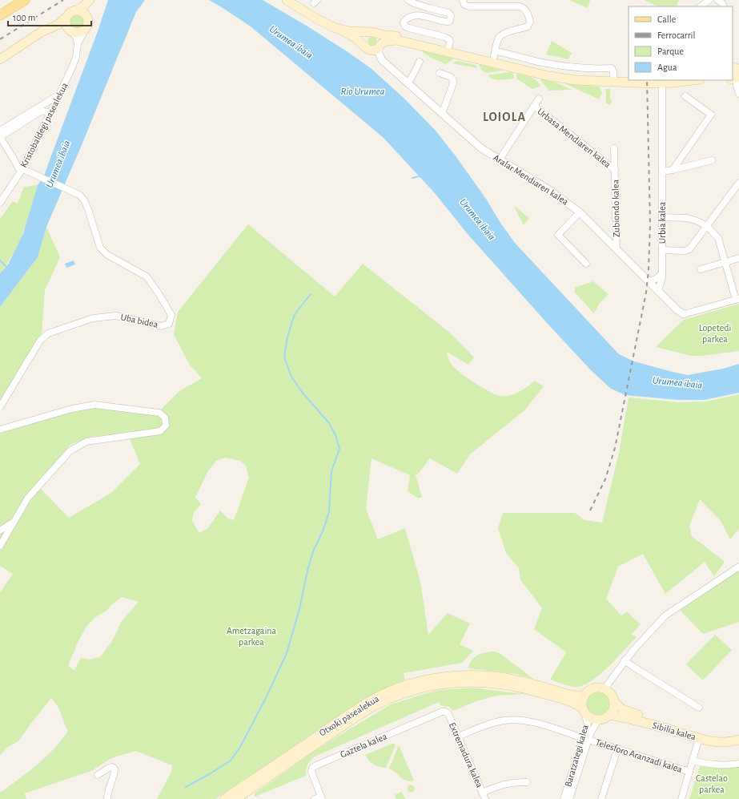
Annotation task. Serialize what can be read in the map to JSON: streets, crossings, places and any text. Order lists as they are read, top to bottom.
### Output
{
  "streets": {
    "main road": ["Otxoki pasealekua", "Sibilia kalea"],
    "street": [
      "Kristobaldegi pasealekua",
      "Urbasa Mendiaren kalea",
      "Aralar Mendiaren kalea",
      "Zubiondo kalea",
      "Urbia kalea",
      "Uba bidea",
      "Gaztela kalea",
      "Extremadura kalea",
      "Baratzategi kalea",
      "Telesforo Aranzadi kalea"
    ]
  },
  "crossings": [
    ["Kristobaldegi pasealekua", "Uba bidea"],
    ["Urbasa Mendiaren kalea", "Zubiondo kalea"],
    ["Aralar Mendiaren kalea", "Zubiondo kalea"],
    ["Aralar Mendiaren kalea", "Urbia kalea"],
    ["Otxoki pasealekua", "Sibilia kalea"],
    ["Otxoki pasealekua", "Baratzategi kalea"],
    ["Sibilia kalea", "Baratzategi kalea"],
    ["Gaztela kalea", "Extremadura kalea"],
    ["Extremadura kalea", "Telesforo Aranzadi kalea"],
    ["Baratzategi kalea", "Telesforo Aranzadi kalea"]
  ],
  "districts": ["LOIOLA"],
  "water": ["Urumea ibaia", "Río Urumea"],
  "parks": ["Lopetedi parkea", "Ametzagaina parkea", "Castelao parkea"],
  "legend": [
    "Calle",
    "Ferrocarril",
    "Parque",
    "Agua"
  ],
  "scale_bar": "100 m"
}
